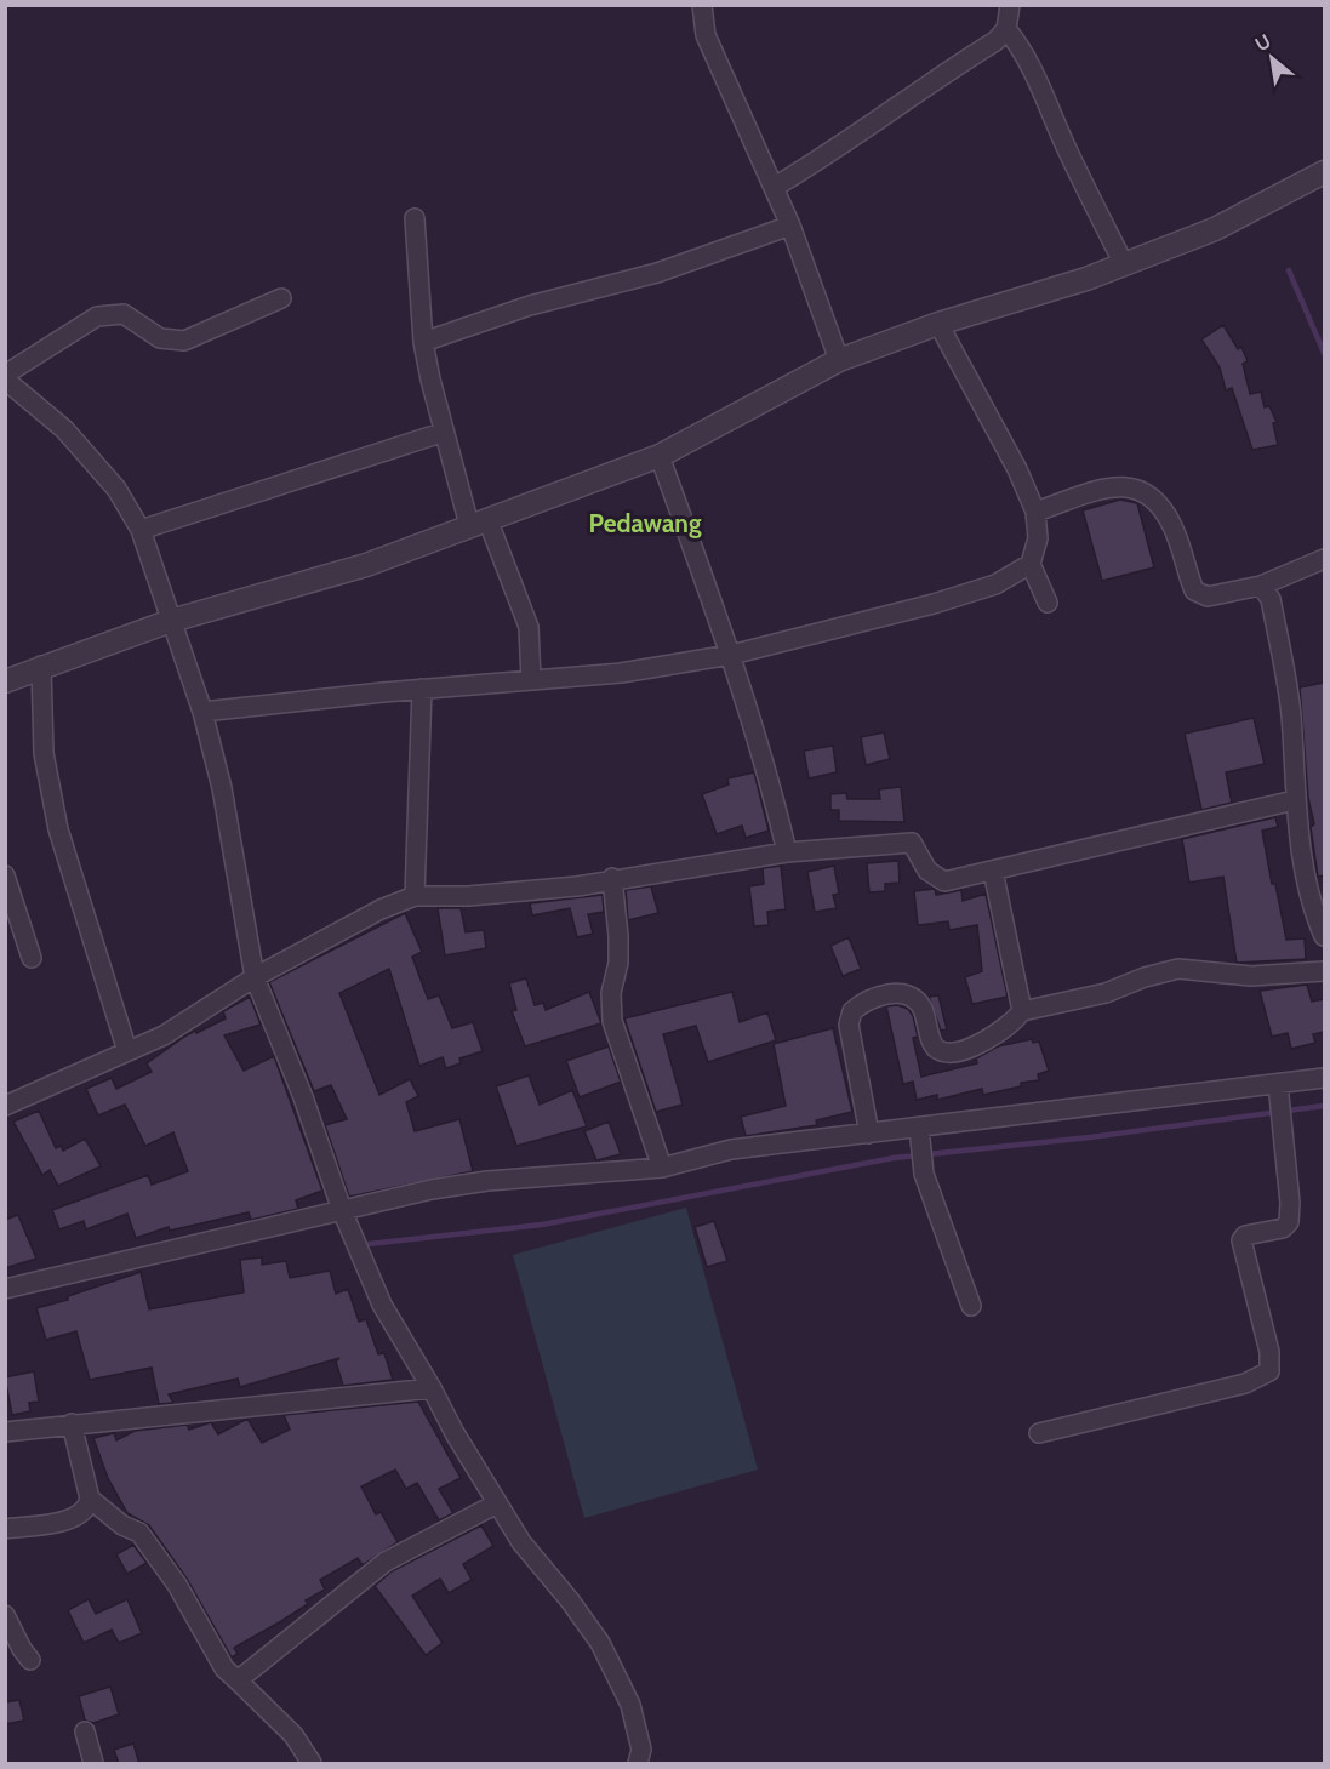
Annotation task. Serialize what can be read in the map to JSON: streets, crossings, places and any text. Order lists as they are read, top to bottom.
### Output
{
  "districts": ["Pedawang"],
  "north": "top left"
}
